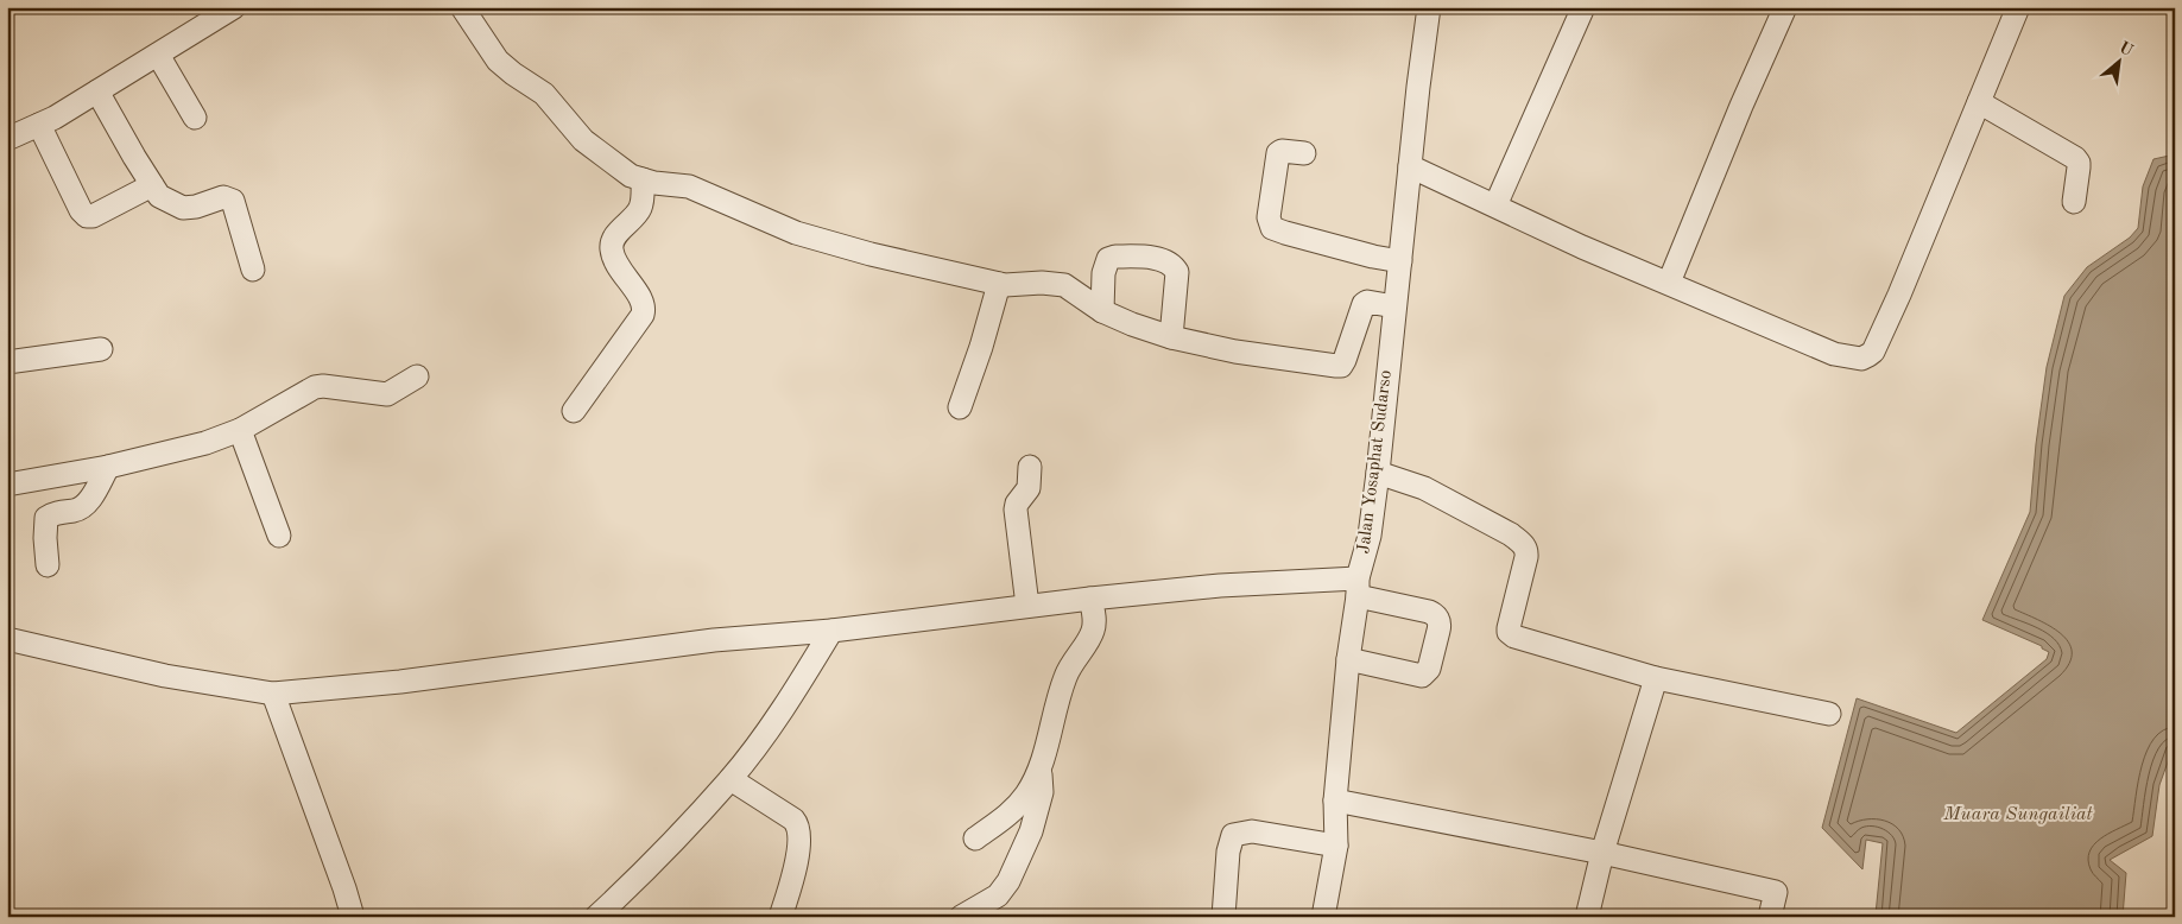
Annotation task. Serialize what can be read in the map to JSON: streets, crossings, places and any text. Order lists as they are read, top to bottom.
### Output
{
  "streets": {
    "street": ["Jalan Yosaphat Sudarso"]
  },
  "water": ["Muara Sungailiat"],
  "north": "top right"
}
